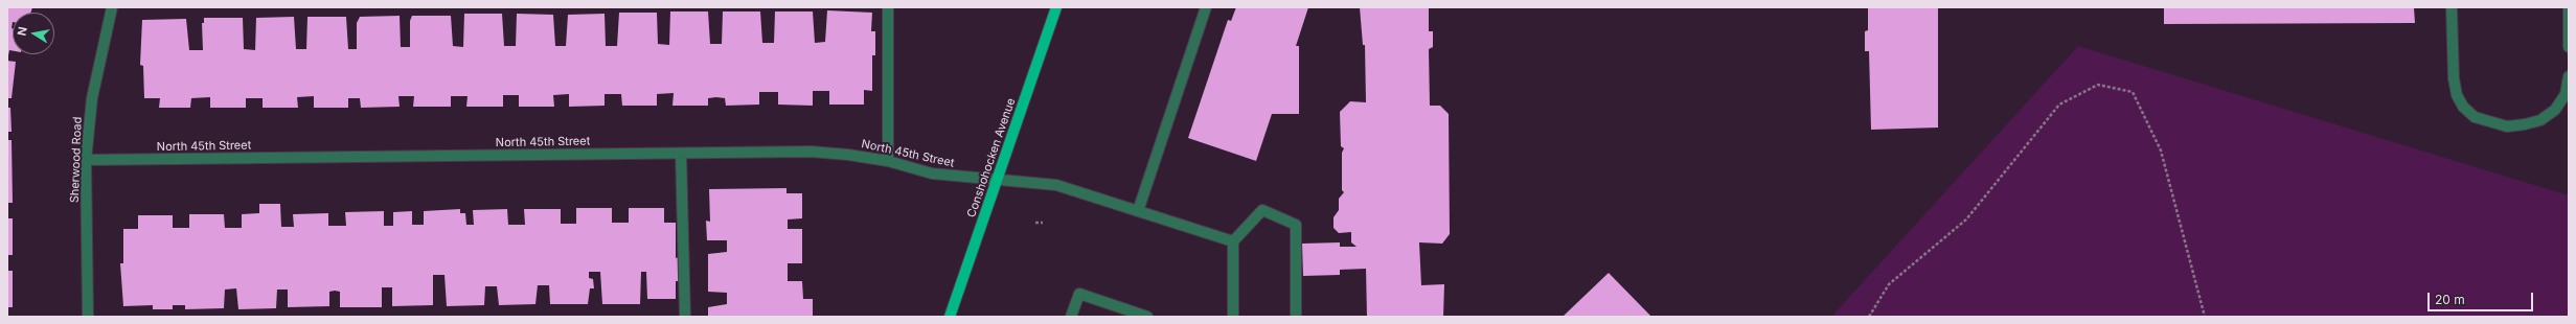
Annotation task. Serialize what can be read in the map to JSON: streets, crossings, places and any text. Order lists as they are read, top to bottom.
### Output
{
  "streets": {
    "main road": ["Conshohocken Avenue"],
    "street": ["North 45th Street", "Sherwood Road"]
  },
  "crossings": [
    ["North 45th Street", "Conshohocken Avenue"],
    ["North 45th Street", "Sherwood Road"]
  ],
  "scale_bar": "20 m",
  "north": "left"
}
